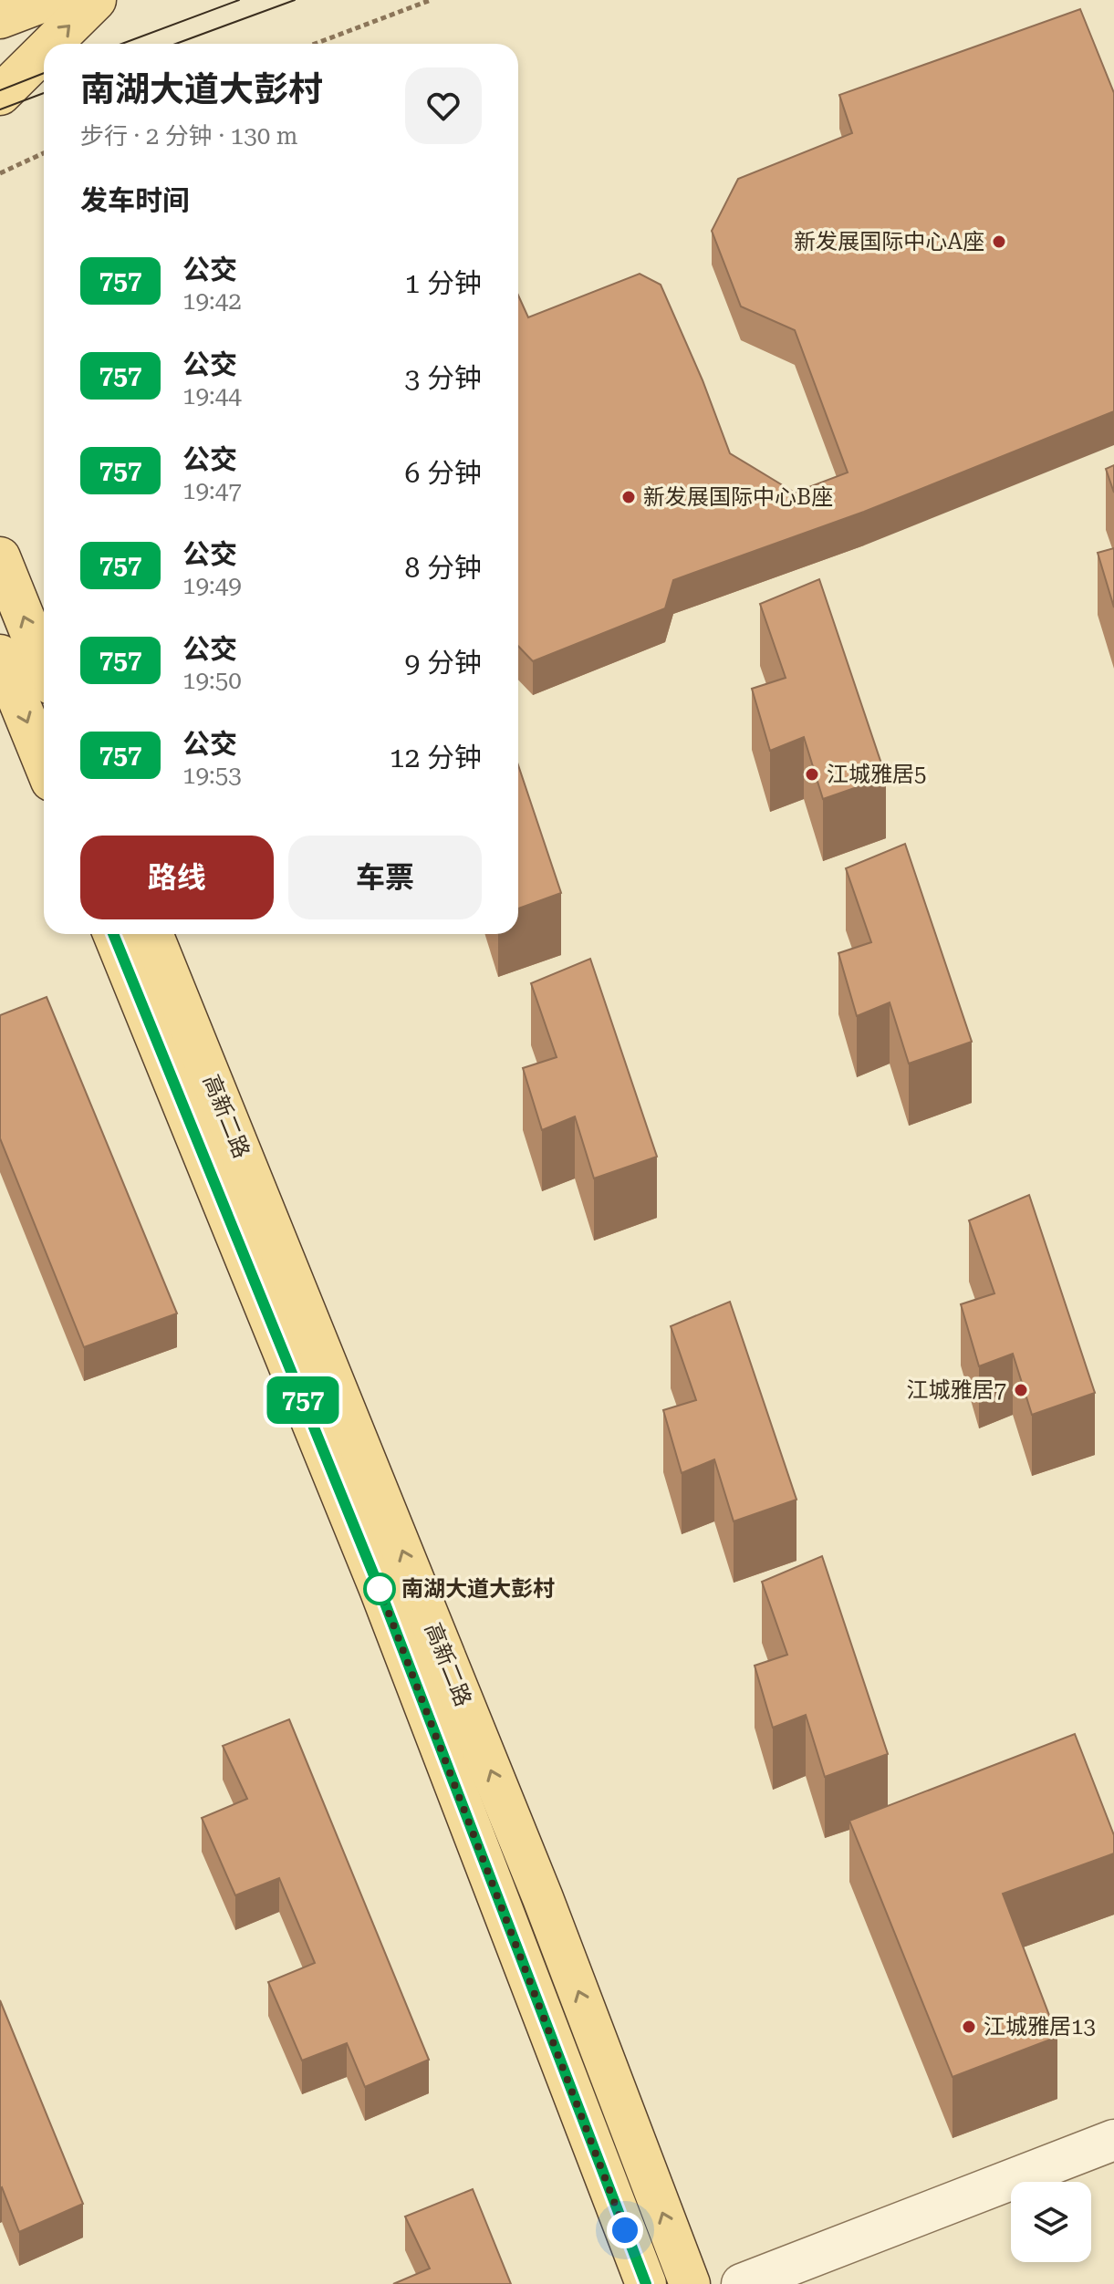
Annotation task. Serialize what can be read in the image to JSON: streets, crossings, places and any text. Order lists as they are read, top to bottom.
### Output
{
  "streets": {
    "main road": ["高新二路"]
  },
  "places": [
    "新发展国际中心A座",
    "新发展国际中心B座",
    "江城雅居5",
    "江城雅居7",
    "南湖大道大彭村",
    "江城雅居13"
  ],
  "lines": ["bus line 757"],
  "page": {
    "on_map": "757",
    "heading": [
      ["南湖大道大彭村", "步行 · 2 分钟 · 130 m"],
      "发车时间"
    ],
    "list": [
      {
        "mark": "757",
        "name": "公交",
        "note": "19:42",
        "value": "1 分钟"
      },
      {
        "mark": "757",
        "name": "公交",
        "note": "19:44",
        "value": "3 分钟"
      },
      {
        "mark": "757",
        "name": "公交",
        "note": "19:47",
        "value": "6 分钟"
      },
      {
        "mark": "757",
        "name": "公交",
        "note": "19:49",
        "value": "8 分钟"
      },
      {
        "mark": "757",
        "name": "公交",
        "note": "19:50",
        "value": "9 分钟"
      },
      {
        "mark": "757",
        "name": "公交",
        "note": "19:53",
        "value": "12 分钟"
      }
    ],
    "buttons": ["路线", "车票"]
  }
}
